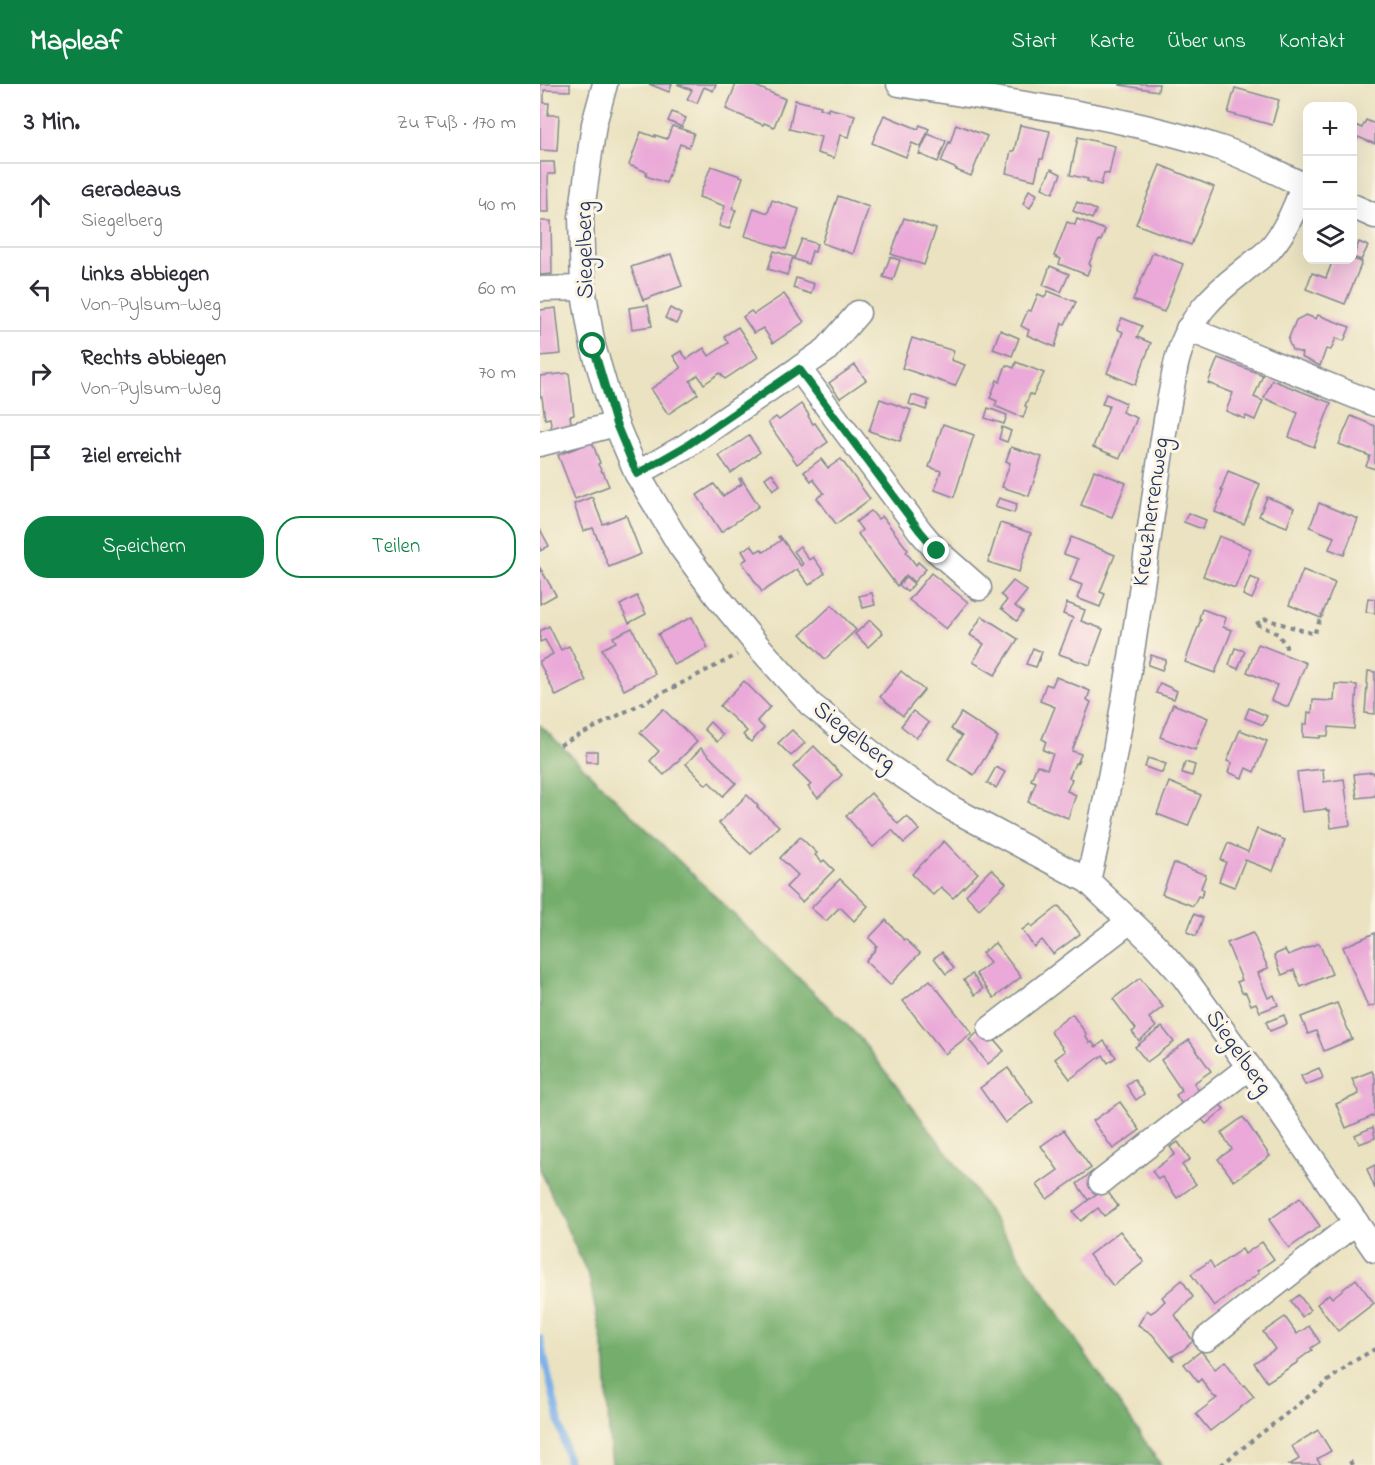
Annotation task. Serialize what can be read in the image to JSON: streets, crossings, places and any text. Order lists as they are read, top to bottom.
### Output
{
  "streets": {
    "street": ["Siegelberg", "Kreuzherrenweg"]
  },
  "crossings": [
    ["Siegelberg", "Kreuzherrenweg"]
  ],
  "page": {
    "header": "Mapleaf",
    "nav": [
      "Start",
      "Karte",
      "Über uns",
      "Kontakt"
    ],
    "heading": ["3 Min.", "Zu Fuß · 170 m"],
    "map_buttons": ["+", "−"],
    "list": [
      ["Geradeaus", "Siegelberg", "40 m"],
      ["Links abbiegen", "Von-Pylsum-Weg", "60 m"],
      ["Rechts abbiegen", "Von-Pylsum-Weg", "70 m"],
      "Ziel erreicht"
    ],
    "buttons": ["Speichern", "Teilen"]
  }
}
